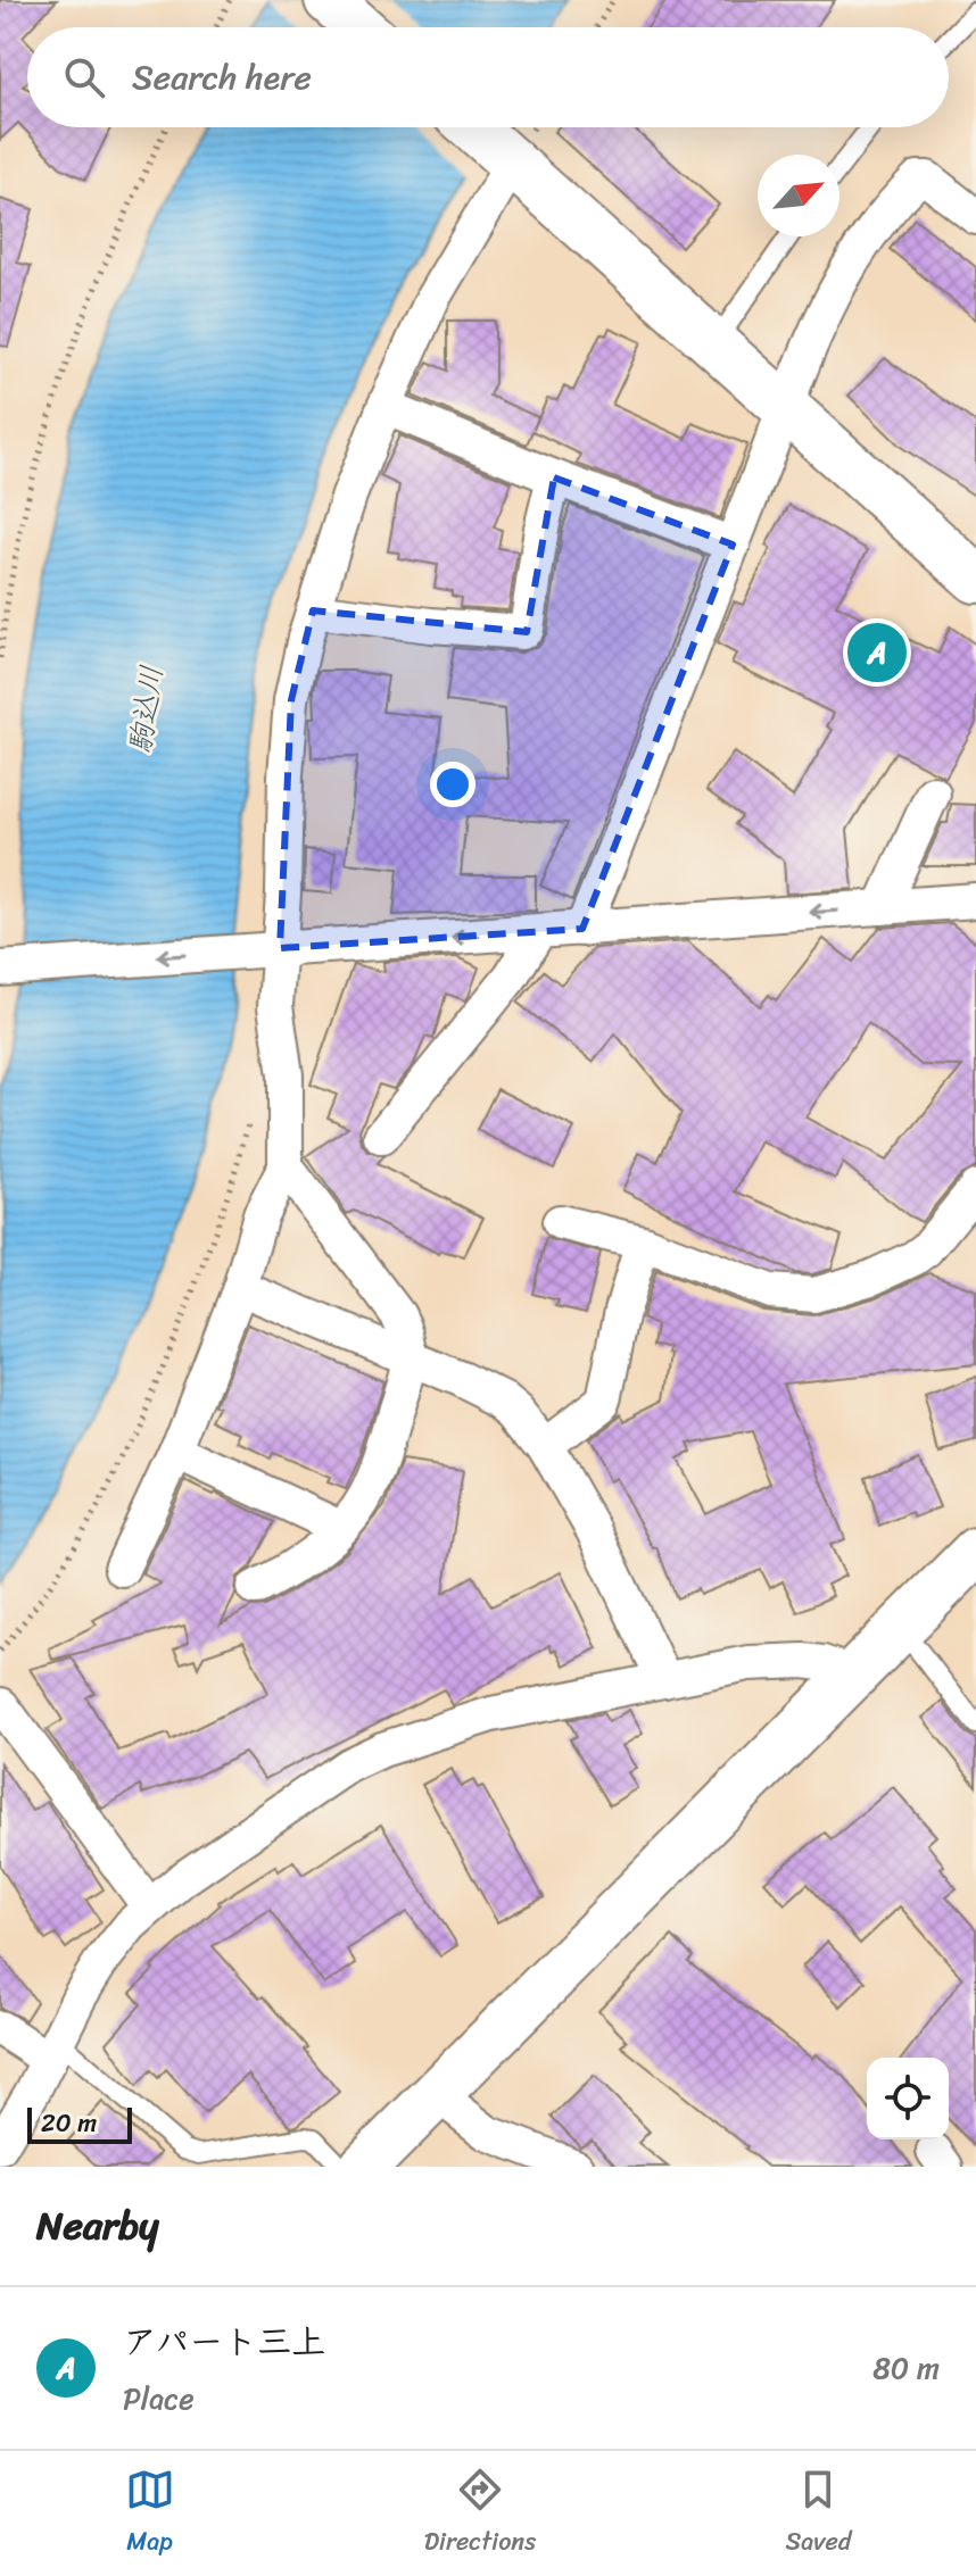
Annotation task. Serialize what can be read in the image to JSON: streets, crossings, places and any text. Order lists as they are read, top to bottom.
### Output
{
  "water": ["駒込川"],
  "scale_bar": "20 m",
  "north": "top right",
  "page": {
    "search": "Search here",
    "pins": "A",
    "scale": "20 m",
    "heading": "Nearby",
    "list": [
      {
        "mark": "A",
        "name": "アパート三上",
        "note": "Place",
        "value": "80 m"
      }
    ],
    "nav": ["Map", "Directions", "Saved"]
  }
}
